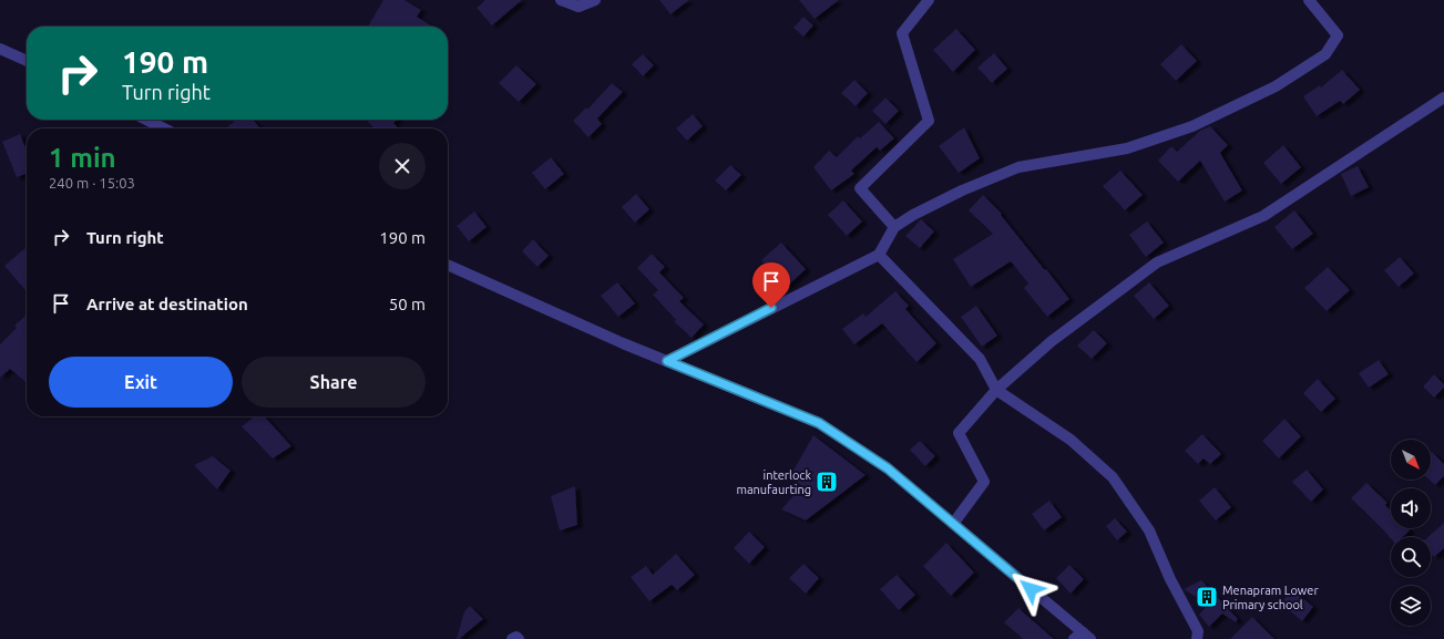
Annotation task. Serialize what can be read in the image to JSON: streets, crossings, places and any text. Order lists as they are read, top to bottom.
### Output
{
  "places": {
    "building": ["interlock manufaurting", "Menapram Lower Primary school"]
  },
  "north": "bottom right",
  "page": {
    "turn": ["190 m", "Turn right"],
    "heading": ["1 min", "240 m · 15:03"],
    "list": [
      {
        "name": "Turn right",
        "value": "190 m"
      },
      {
        "name": "Arrive at destination",
        "value": "50 m"
      }
    ],
    "buttons": ["Exit", "Share"]
  }
}
